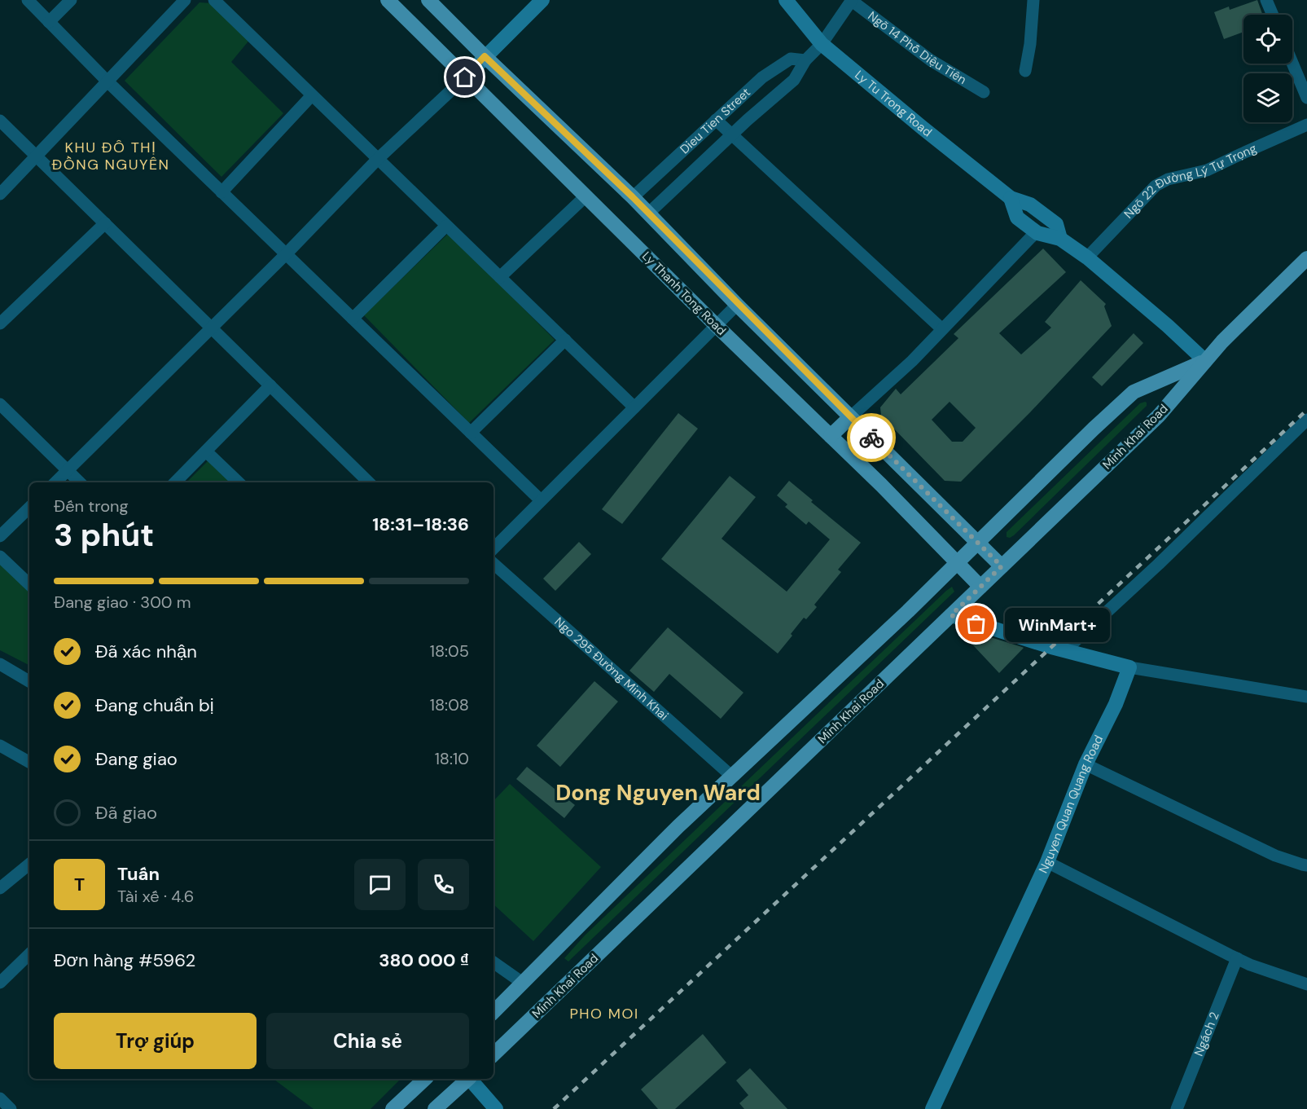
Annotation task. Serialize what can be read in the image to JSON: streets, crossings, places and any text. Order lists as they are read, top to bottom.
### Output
{
  "streets": {
    "main road": [
      "Ly Tu Trong Road",
      "Ly Thanh Tong Road",
      "Minh Khai Road",
      "Nguyen Quan Quang Road"
    ],
    "street": [
      "Ngõ 14 Phố Diệu Tiên",
      "Dieu Tien Street",
      "Ngõ 22 Đường Lý Tự Trọng",
      "Ngo 295 Đường Minh Khai",
      "Ngách 2"
    ]
  },
  "crossings": [
    ["Ngõ 14 Phố Diệu Tiên", "Dieu Tien Street"],
    ["Ly Tu Trong Road", "Dieu Tien Street"],
    ["Ly Tu Trong Road", "Ngõ 22 Đường Lý Tự Trọng"],
    ["Ly Tu Trong Road", "Minh Khai Road"],
    ["Ly Thanh Tong Road", "Minh Khai Road"],
    ["Minh Khai Road", "Ngo 295 Đường Minh Khai"]
  ],
  "districts": ["KHU ĐÔ THỊ ĐỒNG NGUYÊN", "Dong Nguyen Ward", "PHO MOI"],
  "places": ["WinMart+"],
  "page": {
    "heading": ["3 phút", "Đến trong", "18:31–18:36"],
    "panel": [
      "Tuấn",
      "Tài xế · 4.6",
      "Đơn hàng #5962",
      "380 000 ₫"
    ],
    "bar": "Đang giao · 300 m",
    "bubble": "WinMart+",
    "list": [
      ["Đã xác nhận", "18:05"],
      ["Đang chuẩn bị", "18:08"],
      ["Đang giao", "18:10"],
      "Đã giao"
    ],
    "round": "T",
    "buttons": ["Trợ giúp", "Chia sẻ"]
  }
}
